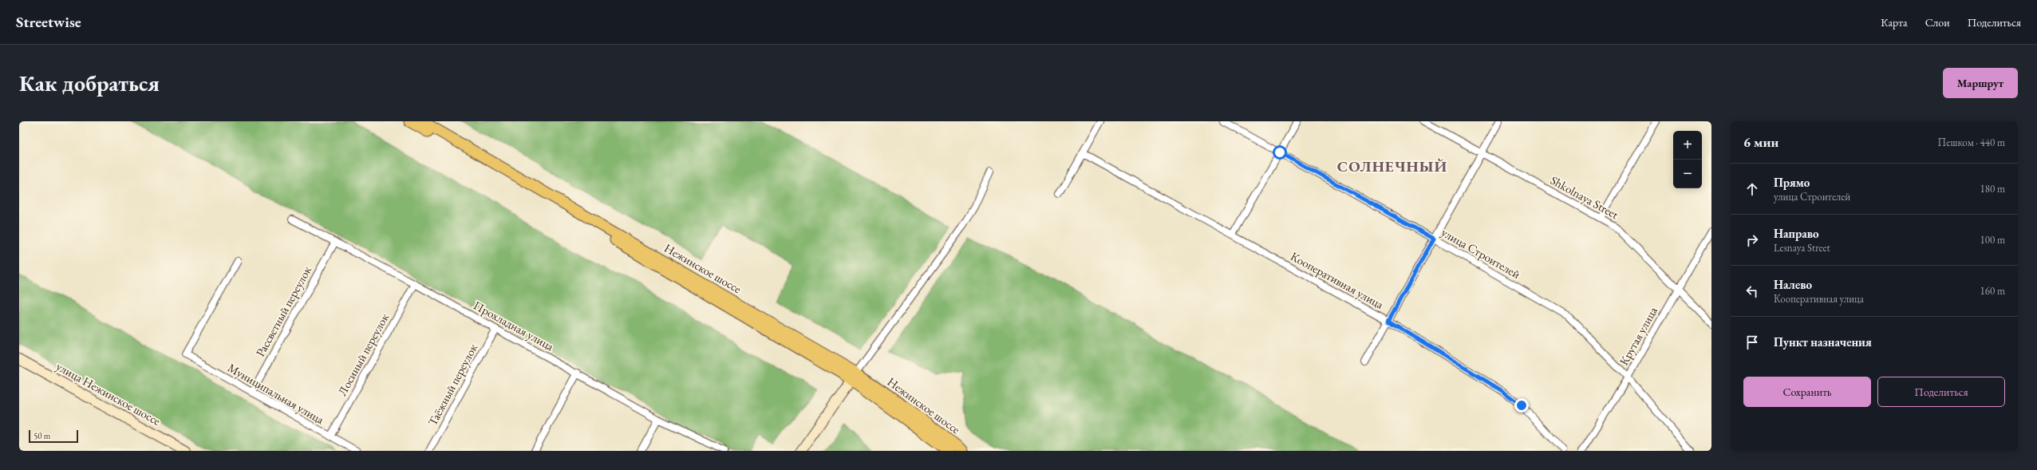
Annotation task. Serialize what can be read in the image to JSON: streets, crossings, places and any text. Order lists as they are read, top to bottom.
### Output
{
  "streets": {
    "main road": ["Нежинское шоссе", "улица Нежинское шоссе"],
    "street": [
      "Shkolnaya Street",
      "улица Строителей",
      "Кооперативная улица",
      "Рассветный переулок",
      "Прохладная улица",
      "Крутая улица",
      "Лосиный переулок",
      "Таёжный переулок",
      "Муниципальная улица"
    ]
  },
  "crossings": [
    ["Shkolnaya Street", "Крутая улица"],
    ["улица Строителей", "Крутая улица"],
    ["Рассветный переулок", "Прохладная улица"],
    ["Рассветный переулок", "Муниципальная улица"],
    ["Прохладная улица", "Лосиный переулок"],
    ["Прохладная улица", "Таёжный переулок"],
    ["Лосиный переулок", "Муниципальная улица"]
  ],
  "districts": ["СОЛНЕЧНЫЙ"],
  "scale_bar": "50 m",
  "page": {
    "header": "Streetwise",
    "nav": ["Карта", "Слои", "Поделиться"],
    "buttons": [
      "Маршрут",
      ["Сохранить", "Поделиться"]
    ],
    "title": "Как добраться",
    "heading": ["6 мин", "Пешком · 440 m"],
    "map_buttons": ["+", "−"],
    "list": [
      ["Прямо", "улица Строителей", "180 m"],
      ["Направо", "Lesnaya Street", "100 m"],
      ["Налево", "Кооперативная улица", "160 m"],
      "Пункт назначения"
    ],
    "scale": "50 m"
  }
}
